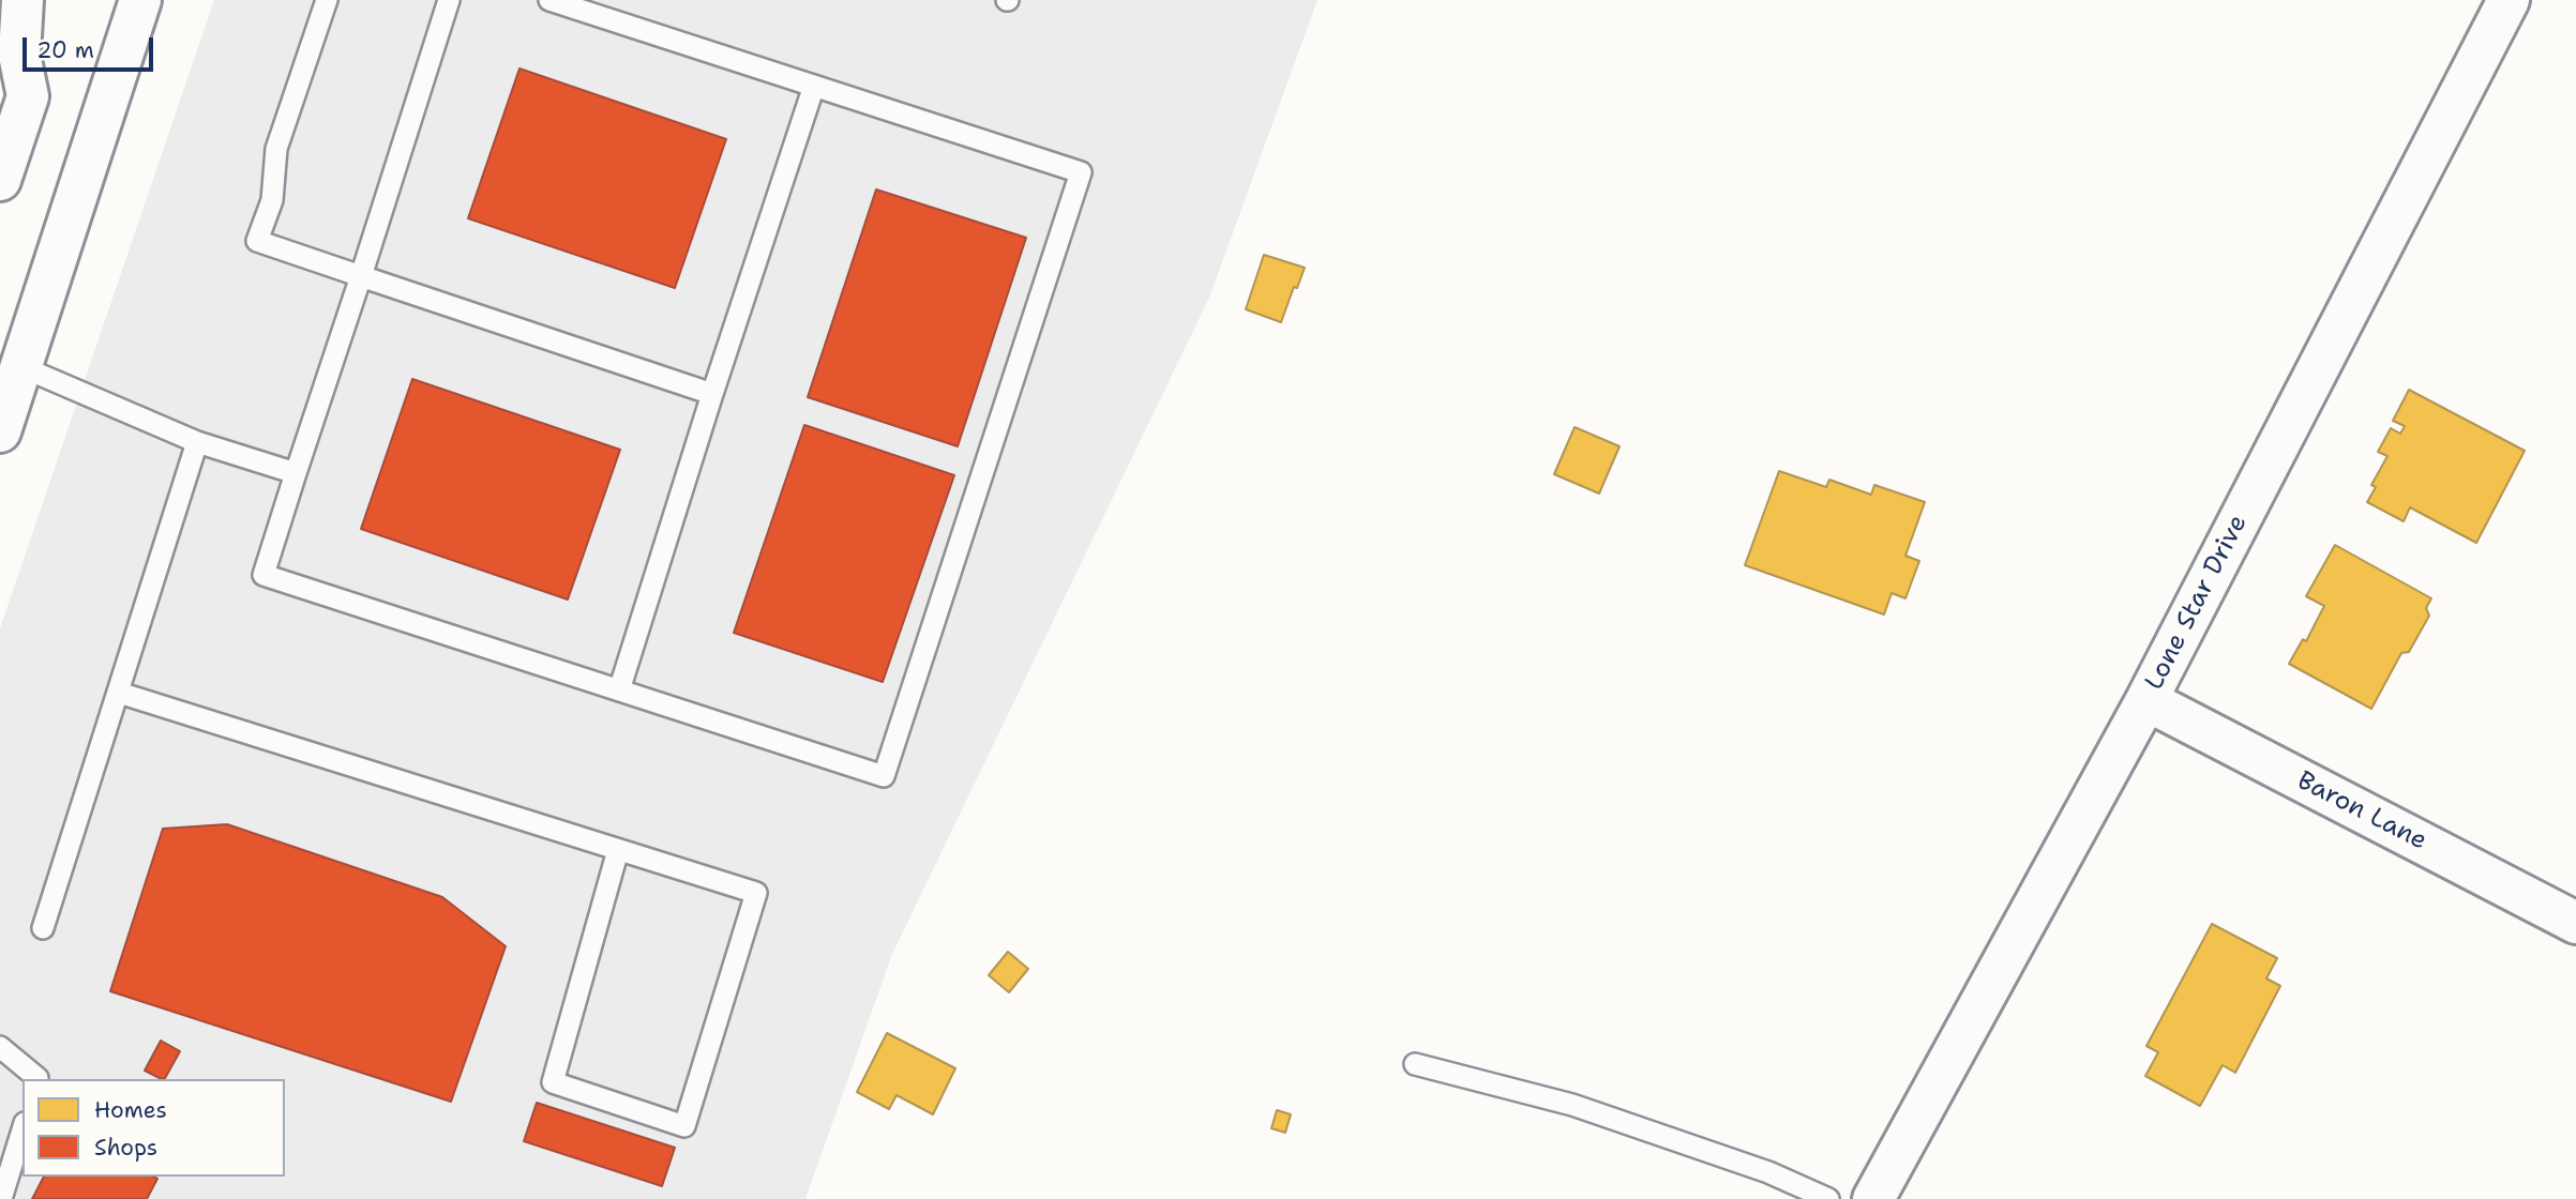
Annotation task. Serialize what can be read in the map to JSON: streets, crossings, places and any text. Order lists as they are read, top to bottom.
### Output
{
  "streets": {
    "street": ["Lone Star Drive", "Baron Lane"]
  },
  "crossings": [
    ["Lone Star Drive", "Baron Lane"]
  ],
  "legend": ["Homes", "Shops"],
  "scale_bar": "20 m"
}
